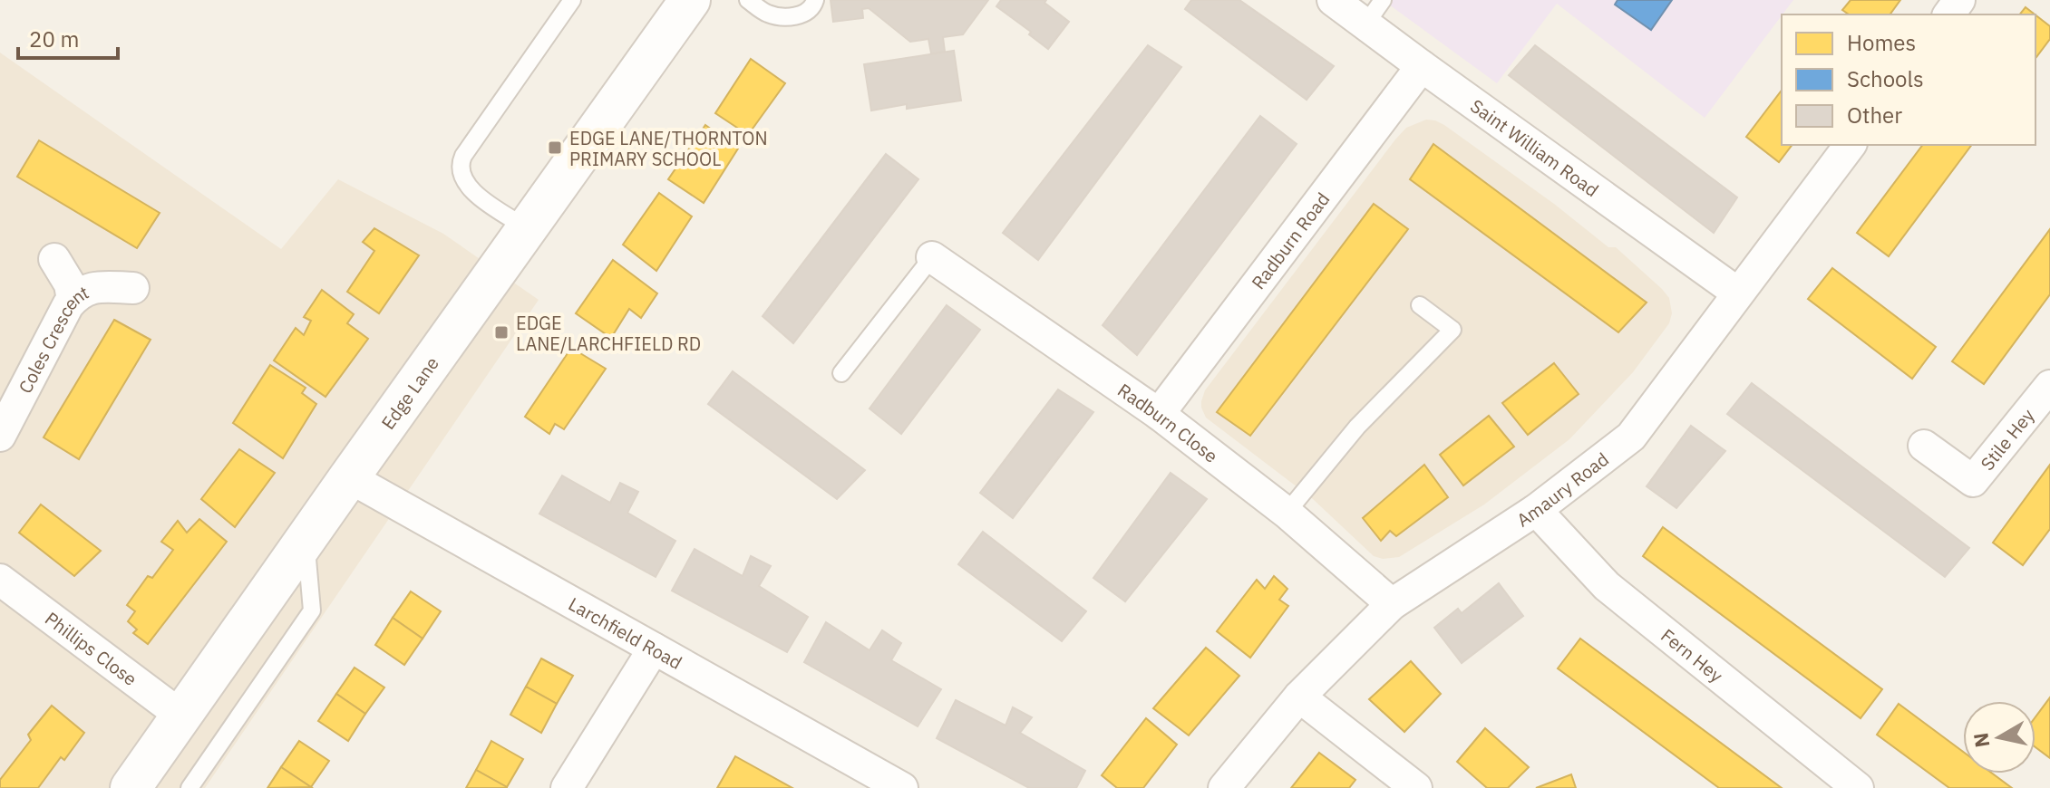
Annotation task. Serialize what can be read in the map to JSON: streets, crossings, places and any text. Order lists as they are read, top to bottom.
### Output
{
  "streets": {
    "street": [
      "Saint William Road",
      "Radburn Road",
      "Coles Crescent",
      "Edge Lane",
      "Radburn Close",
      "Stile Hey",
      "Amaury Road",
      "Larchfield Road",
      "Phillips Close",
      "Fern Hey"
    ]
  },
  "crossings": [
    ["Saint William Road", "Radburn Road"],
    ["Saint William Road", "Amaury Road"],
    ["Radburn Road", "Radburn Close"],
    ["Edge Lane", "Larchfield Road"],
    ["Edge Lane", "Phillips Close"],
    ["Radburn Close", "Amaury Road"],
    ["Amaury Road", "Fern Hey"]
  ],
  "places": {
    "transit": ["EDGE LANE/THORNTON PRIMARY SCHOOL", "EDGE LANE/LARCHFIELD RD"]
  },
  "legend": ["Homes", "Schools", "Other"],
  "scale_bar": "20 m",
  "north": "left"
}
